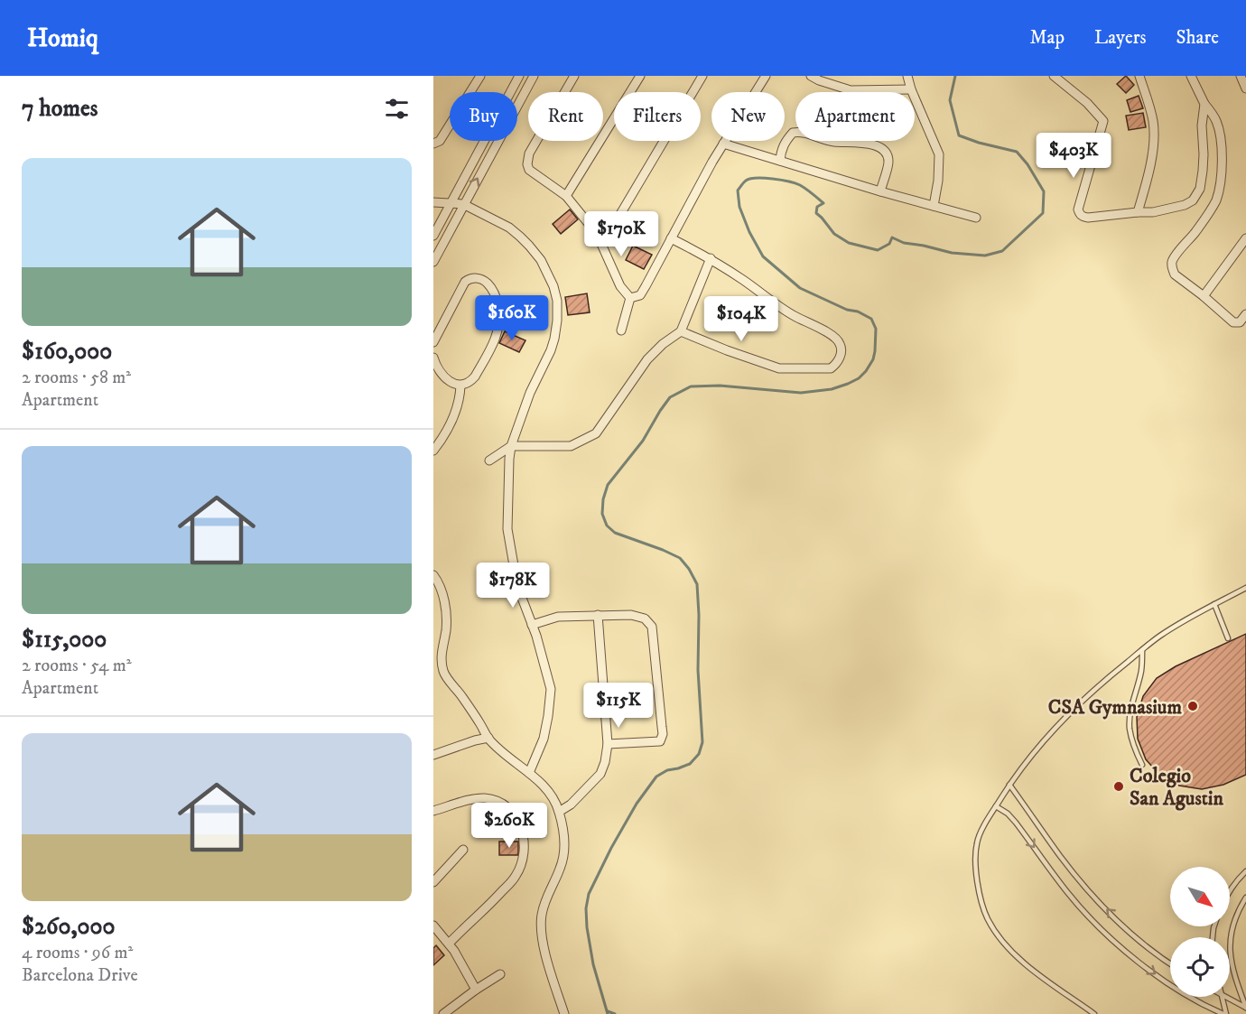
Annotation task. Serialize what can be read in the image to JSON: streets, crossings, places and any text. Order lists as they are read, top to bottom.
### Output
{
  "places": ["CSA Gymnasium", "Colegio San Agustin"],
  "north": "bottom right",
  "page": {
    "header": "Homiq",
    "nav": ["Map", "Layers", "Share"],
    "heading": "7 homes",
    "chip": [
      "Buy",
      "Rent",
      "Filters",
      "New",
      "Apartment"
    ],
    "price": [
      "$403K",
      "$170K",
      "$160K",
      "$104K",
      "$178K",
      "$115K",
      "$260K"
    ],
    "list": [
      {
        "name": "$160,000",
        "note": "2 rooms · 58 m² · Apartment"
      },
      {
        "name": "$115,000",
        "note": "2 rooms · 54 m² · Apartment"
      },
      {
        "name": "$260,000",
        "note": "4 rooms · 96 m² · Barcelona Drive"
      }
    ]
  }
}
